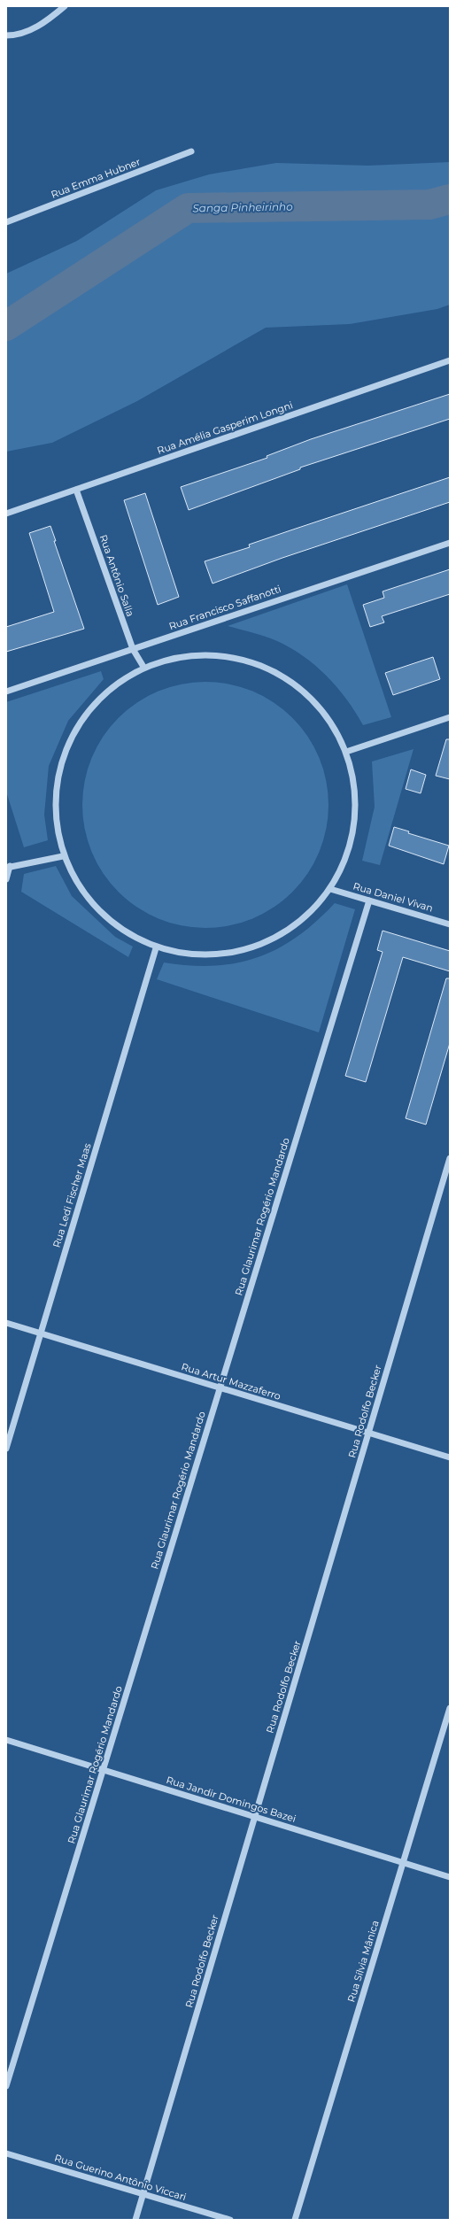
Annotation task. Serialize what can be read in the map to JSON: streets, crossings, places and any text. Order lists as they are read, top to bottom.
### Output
{
  "streets": {
    "street": [
      "Rua Emma Hubner",
      "Rua Amélia Gasperim Longni",
      "Rua Antônio Salla",
      "Rua Francisco Saffanotti",
      "Rua Daniel Vivan",
      "Rua Ledi Fischer Maas",
      "Rua Glaurimar Rogério Mandardo",
      "Rua Artur Mazzaferro",
      "Rua Rodolfo Becker",
      "Rua Jandir Domingos Bazei",
      "Rua Sílvia Mânica",
      "Rua Guerino Antônio Viccari"
    ]
  },
  "crossings": [
    ["Rua Amélia Gasperim Longni", "Rua Antônio Salla"],
    ["Rua Antônio Salla", "Rua Francisco Saffanotti"],
    ["Rua Daniel Vivan", "Rua Glaurimar Rogério Mandardo"],
    ["Rua Ledi Fischer Maas", "Rua Artur Mazzaferro"],
    ["Rua Glaurimar Rogério Mandardo", "Rua Artur Mazzaferro"],
    ["Rua Glaurimar Rogério Mandardo", "Rua Jandir Domingos Bazei"],
    ["Rua Artur Mazzaferro", "Rua Rodolfo Becker"],
    ["Rua Rodolfo Becker", "Rua Jandir Domingos Bazei"],
    ["Rua Rodolfo Becker", "Rua Guerino Antônio Viccari"],
    ["Rua Jandir Domingos Bazei", "Rua Sílvia Mânica"]
  ],
  "water": ["Sanga Pinheirinho"]
}
